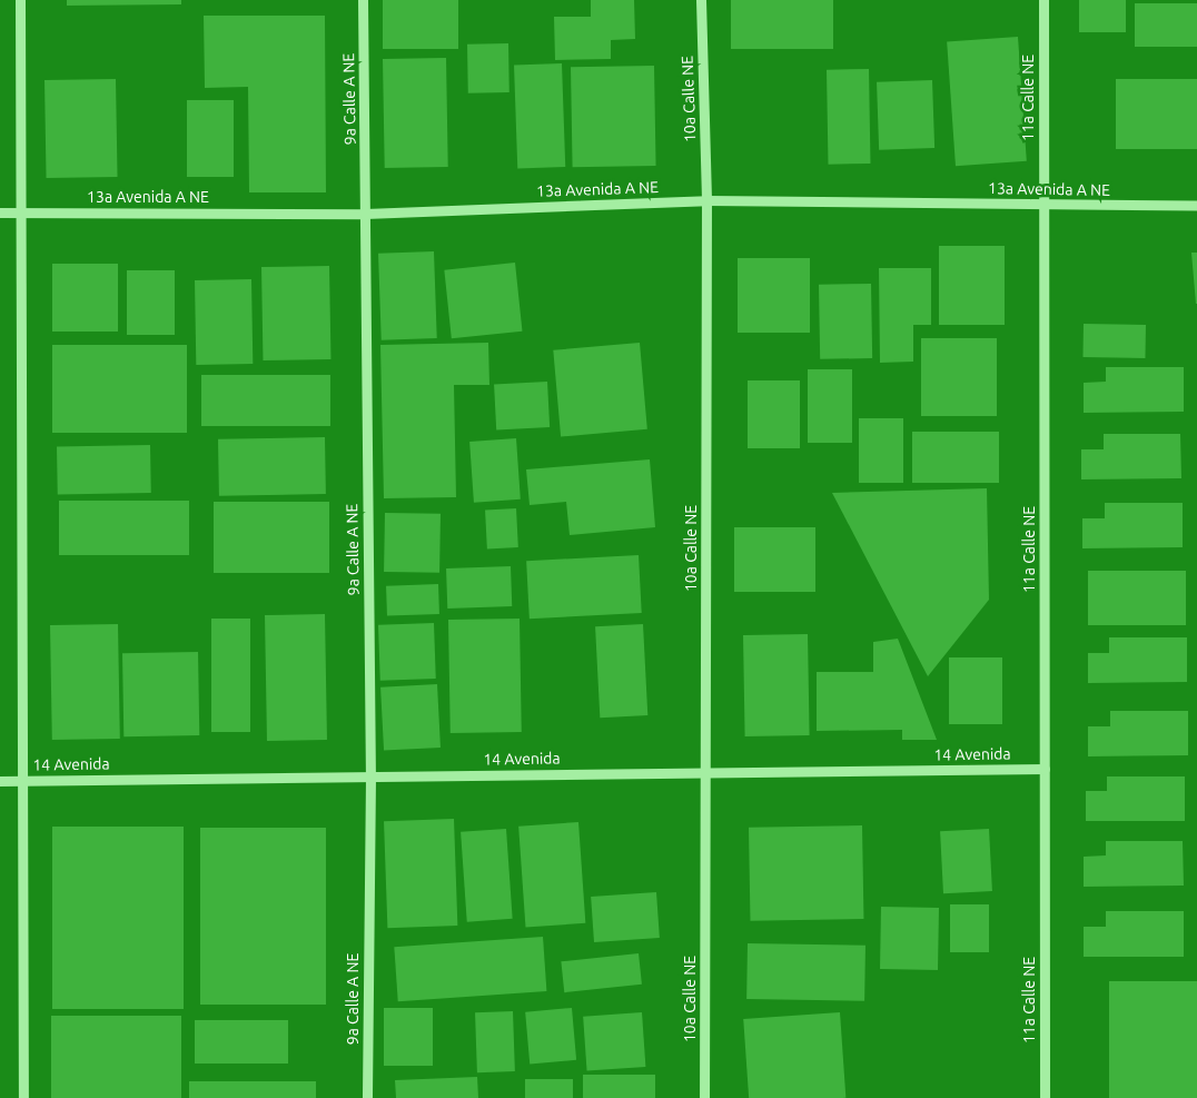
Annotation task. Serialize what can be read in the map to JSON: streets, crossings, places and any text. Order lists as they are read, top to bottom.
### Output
{
  "streets": {
    "street": [
      "11a Calle NE",
      "9a Calle A NE",
      "10a Calle NE",
      "13a Avenida A NE",
      "14 Avenida"
    ]
  },
  "crossings": [
    ["11a Calle NE", "13a Avenida A NE"],
    ["11a Calle NE", "14 Avenida"],
    ["9a Calle A NE", "13a Avenida A NE"],
    ["9a Calle A NE", "14 Avenida"],
    ["10a Calle NE", "13a Avenida A NE"],
    ["10a Calle NE", "14 Avenida"]
  ]
}
